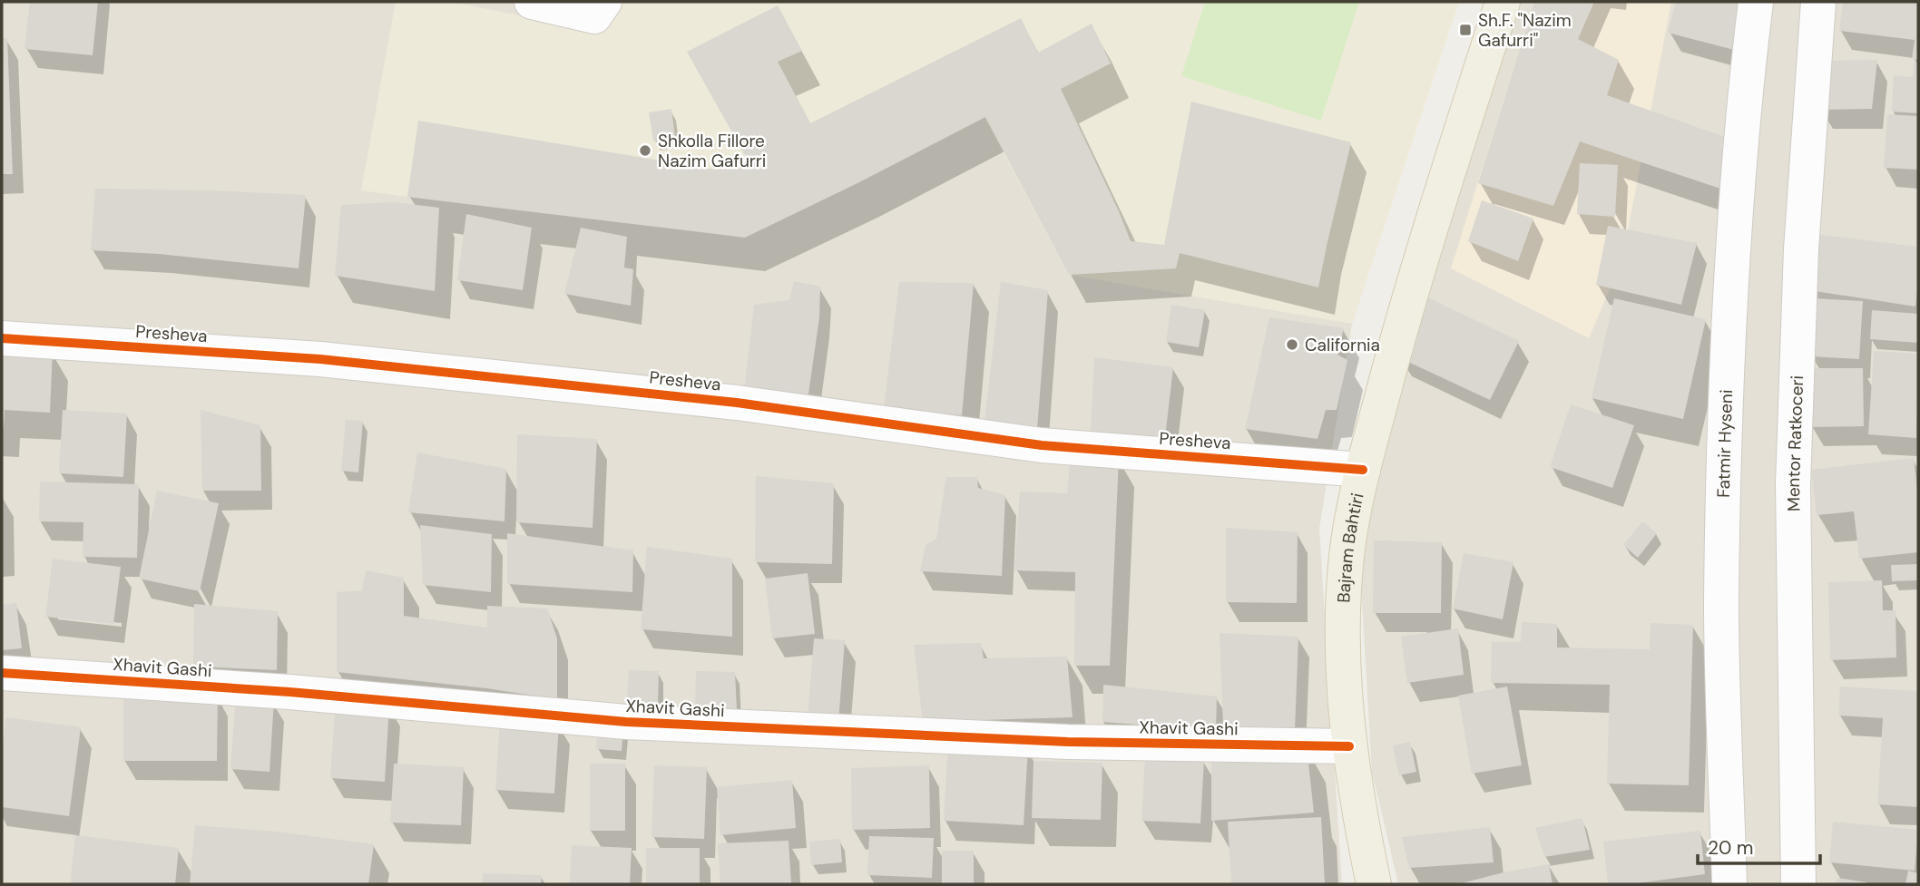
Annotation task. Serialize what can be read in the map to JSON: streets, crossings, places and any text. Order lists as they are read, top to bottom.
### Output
{
  "streets": {
    "main road": ["Bajram Bahtiri"],
    "street": [
      "Presheva",
      "Fatmir Hyseni",
      "Mentor Ratkoceri",
      "Xhavit Gashi"
    ]
  },
  "crossings": [
    ["Presheva", "Bajram Bahtiri"],
    ["Bajram Bahtiri", "Xhavit Gashi"]
  ],
  "places": {
    "transit": ["Sh.F. \"Nazim Gafurri\""],
    "other": ["Shkolla Fillore Nazim Gafurri", "California"]
  },
  "scale_bar": "20 m"
}
